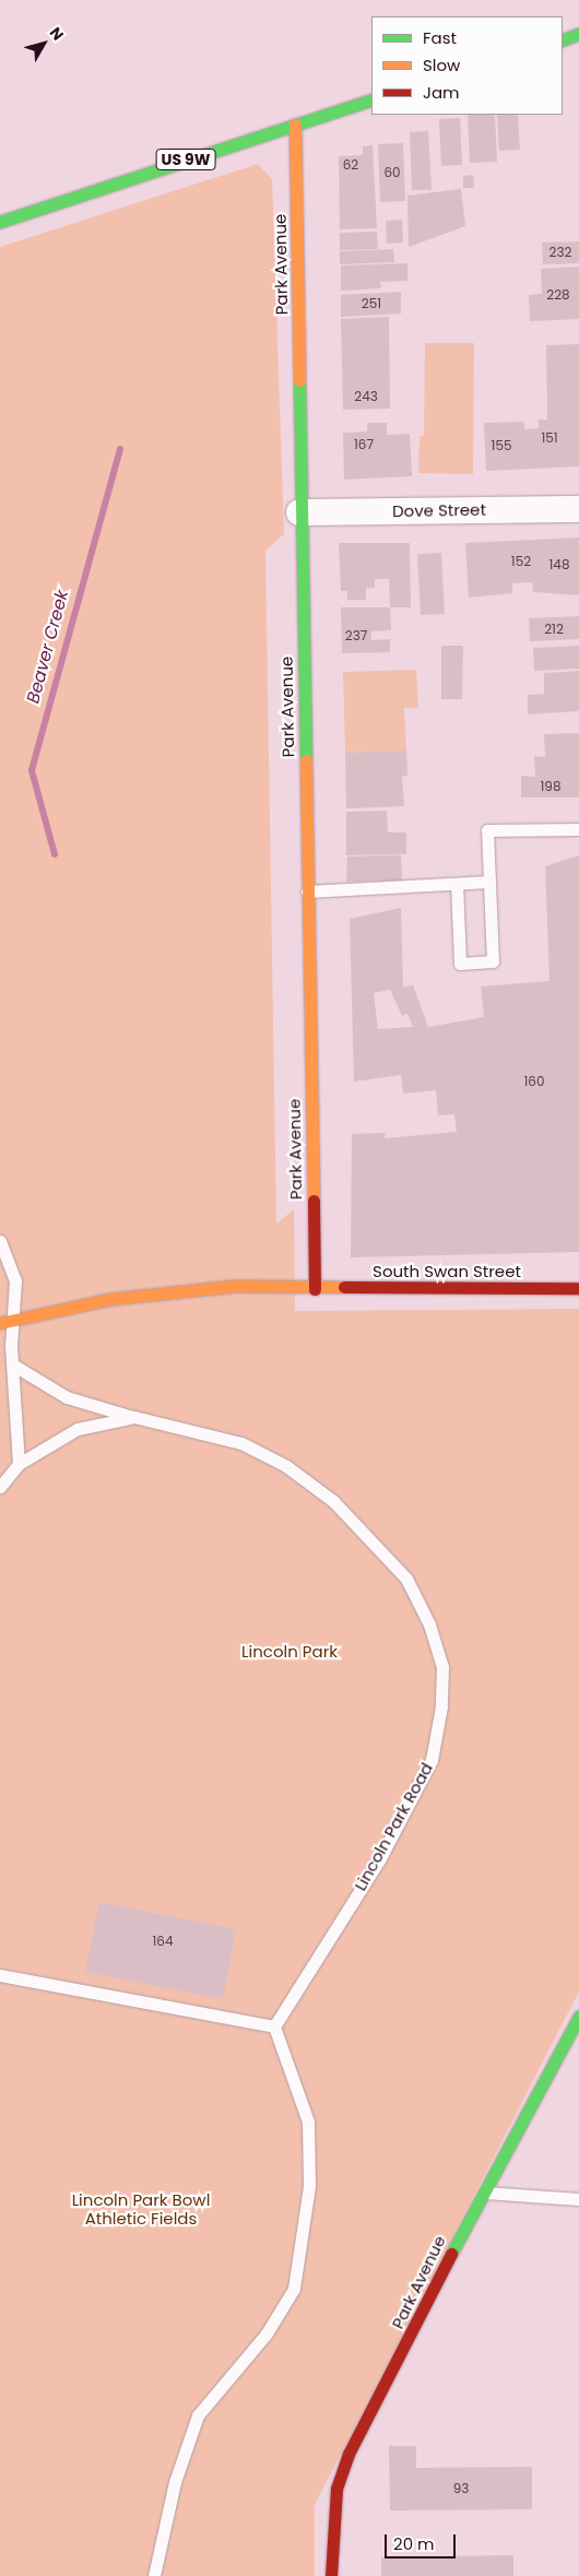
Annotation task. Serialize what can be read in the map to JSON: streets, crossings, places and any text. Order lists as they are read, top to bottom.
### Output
{
  "streets": {
    "street": [
      "US 9W",
      "Park Avenue",
      "Dove Street",
      "South Swan Street"
    ],
    "lane": ["Lincoln Park Road"]
  },
  "crossings": [
    ["US 9W", "Park Avenue"],
    ["Park Avenue", "Dove Street"],
    ["Park Avenue", "South Swan Street"]
  ],
  "water": ["Beaver Creek"],
  "parks": ["Lincoln Park", "Lincoln Park Bowl Athletic Fields"],
  "house_numbers": [
    "62",
    "60",
    "232",
    "228",
    "251",
    "243",
    "151",
    "167",
    "155",
    "152",
    "148",
    "212",
    "237",
    "198",
    "160",
    "164",
    "93"
  ],
  "legend": ["Fast", "Slow", "Jam"],
  "scale_bar": "20 m",
  "north": "top right"
}
